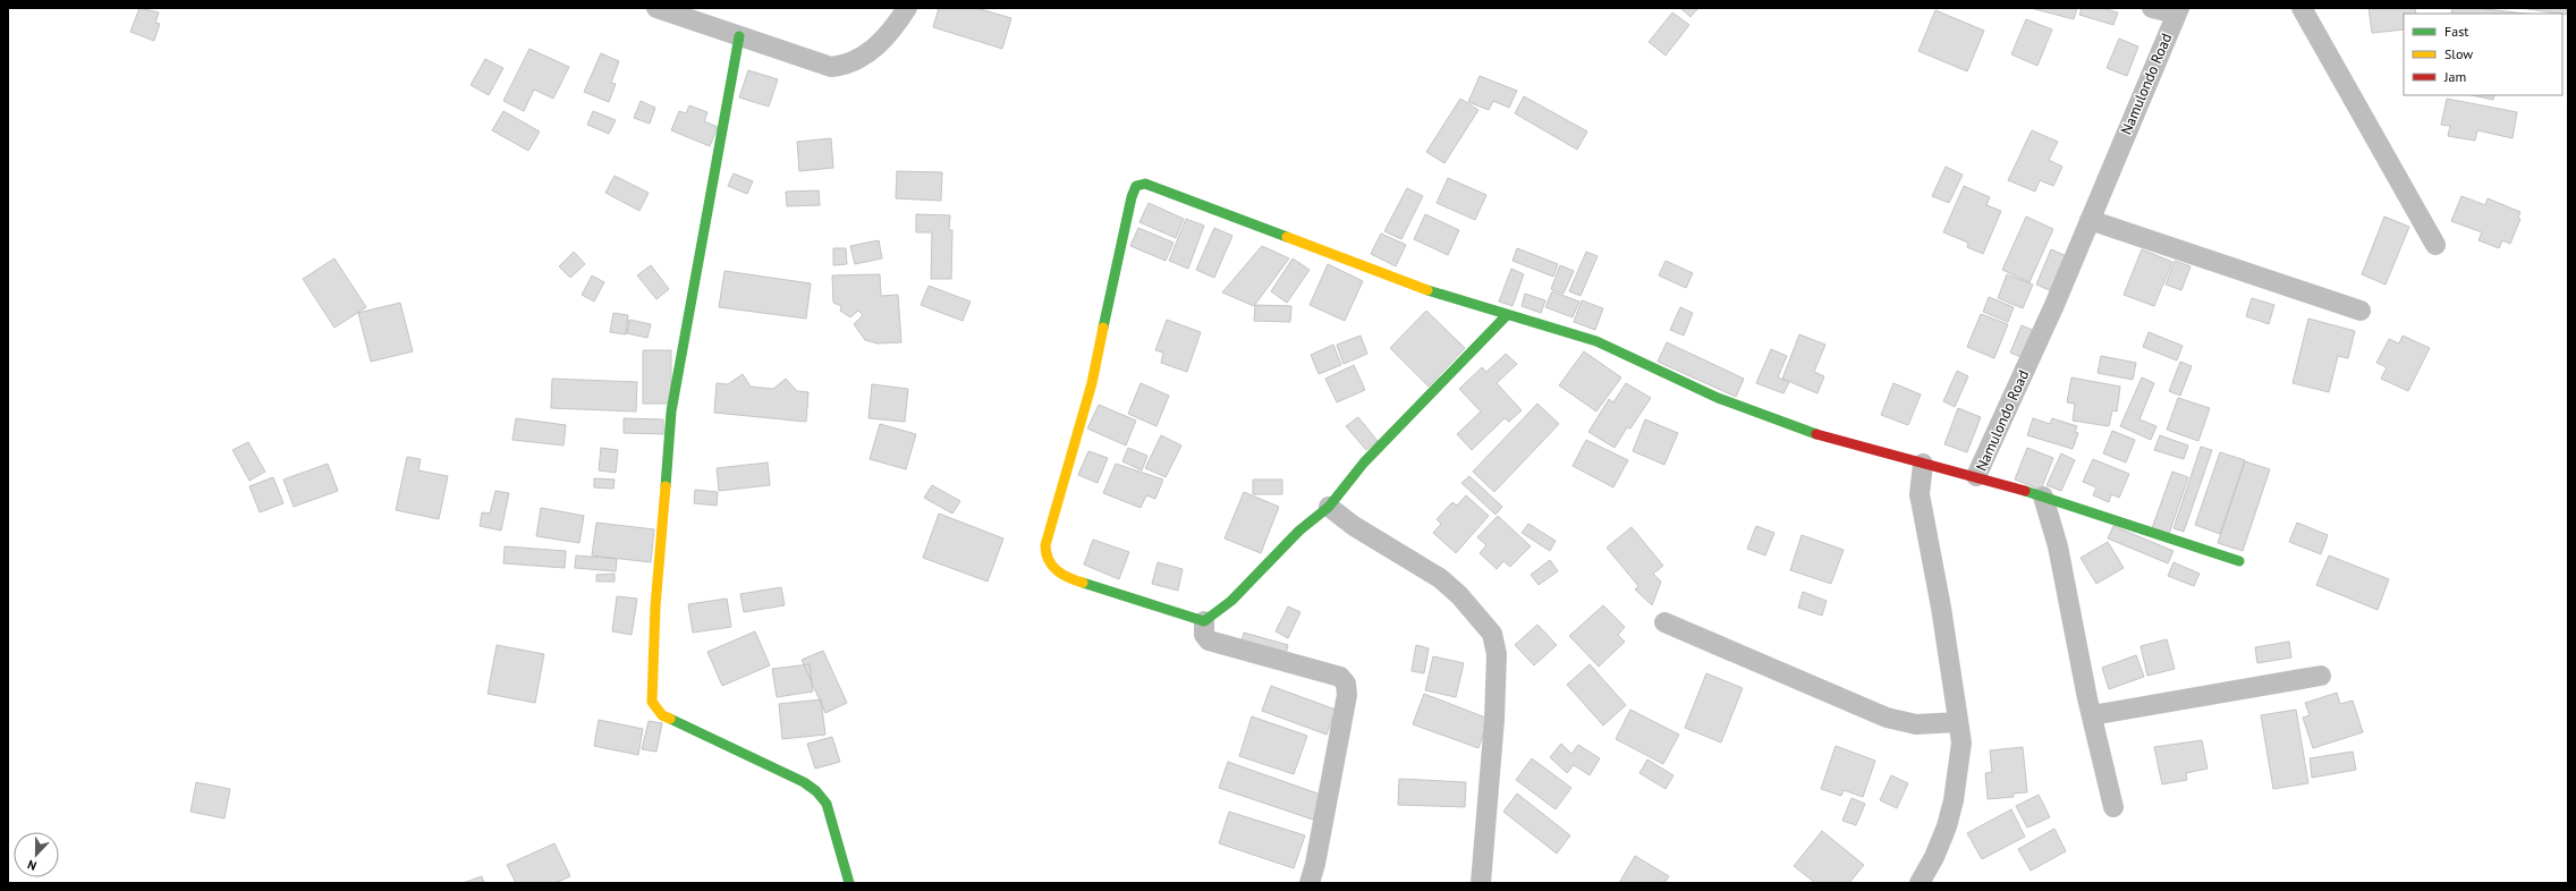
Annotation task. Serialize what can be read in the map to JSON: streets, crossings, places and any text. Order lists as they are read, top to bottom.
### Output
{
  "streets": {
    "street": ["Namulondo Road"]
  },
  "legend": ["Fast", "Slow", "Jam"],
  "north": "bottom"
}
